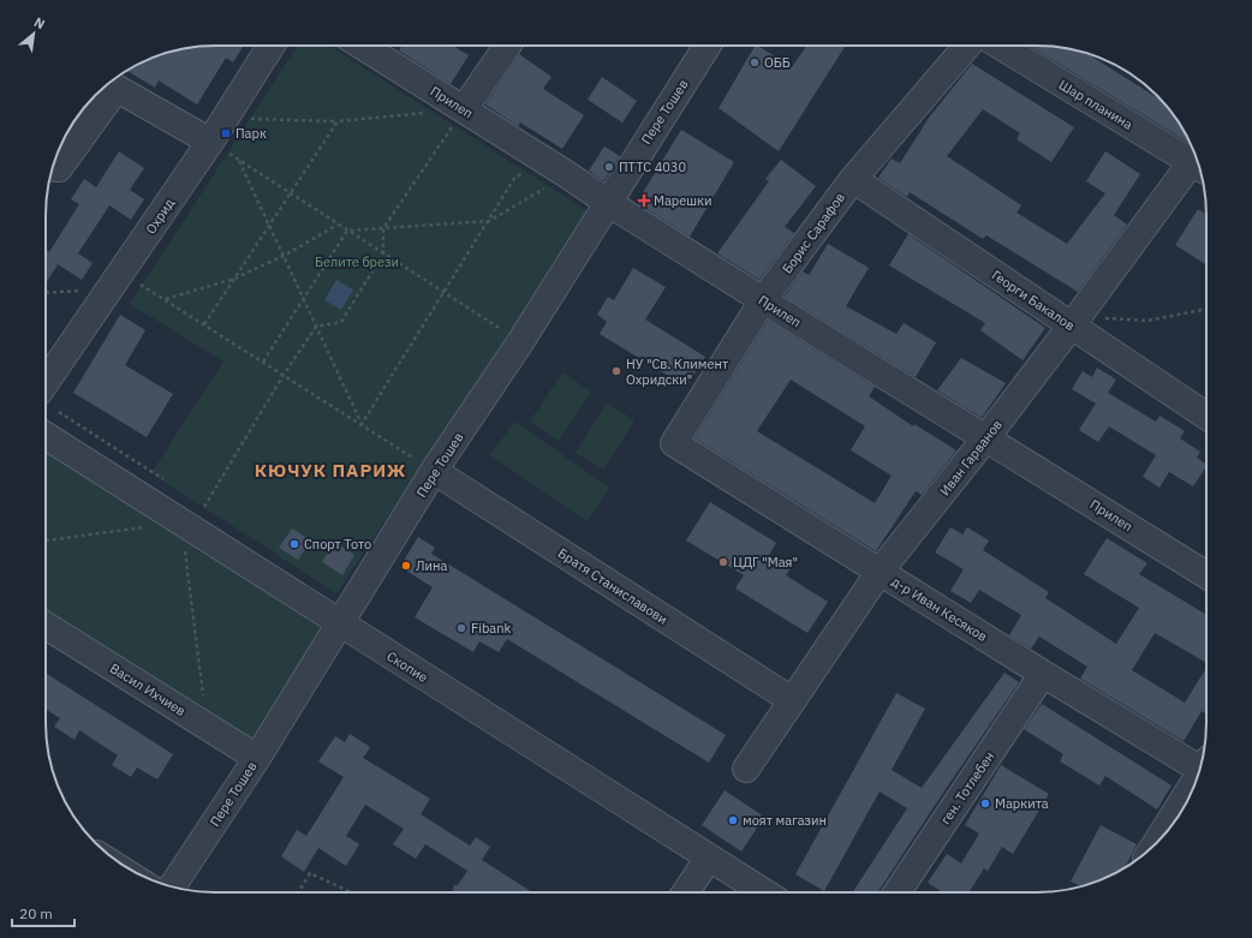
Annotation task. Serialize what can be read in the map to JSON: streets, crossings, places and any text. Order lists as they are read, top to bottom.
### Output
{
  "streets": {
    "street": [
      "Прилеп",
      "Шар планина",
      "Пере Тошев",
      "Охрид",
      "Борис Сарафов",
      "Георги Бакалов",
      "Иван Гарванов",
      "Братя Станиславови",
      "д-р Иван Кесяков",
      "Скопие",
      "Васил Ихчиев",
      "ген. Тотлебен"
    ]
  },
  "crossings": [
    ["Прилеп", "Пере Тошев"],
    ["Прилеп", "Борис Сарафов"],
    ["Прилеп", "Иван Гарванов"],
    ["Шар планина", "Иван Гарванов"],
    ["Пере Тошев", "Братя Станиславови"],
    ["Пере Тошев", "Скопие"],
    ["Пере Тошев", "Васил Ихчиев"],
    ["Борис Сарафов", "Георги Бакалов"],
    ["Борис Сарафов", "д-р Иван Кесяков"],
    ["Георги Бакалов", "Иван Гарванов"],
    ["Иван Гарванов", "Братя Станиславови"],
    ["Иван Гарванов", "д-р Иван Кесяков"],
    ["д-р Иван Кесяков", "ген. Тотлебен"]
  ],
  "districts": ["КЮЧУК ПАРИЖ"],
  "parks": ["Белите брези"],
  "places": {
    "other": [
      "ОББ",
      "ПТТС 4030",
      "НУ \"Св. Климент Охридски\"",
      "Спорт Тото",
      "ЦДГ \"Мая\"",
      "Лина",
      "Fibank",
      "Маркита",
      "моят магазин"
    ],
    "transit": ["Парк"],
    "health": ["Марешки"]
  },
  "scale_bar": "20 m",
  "north": "top right"
}
